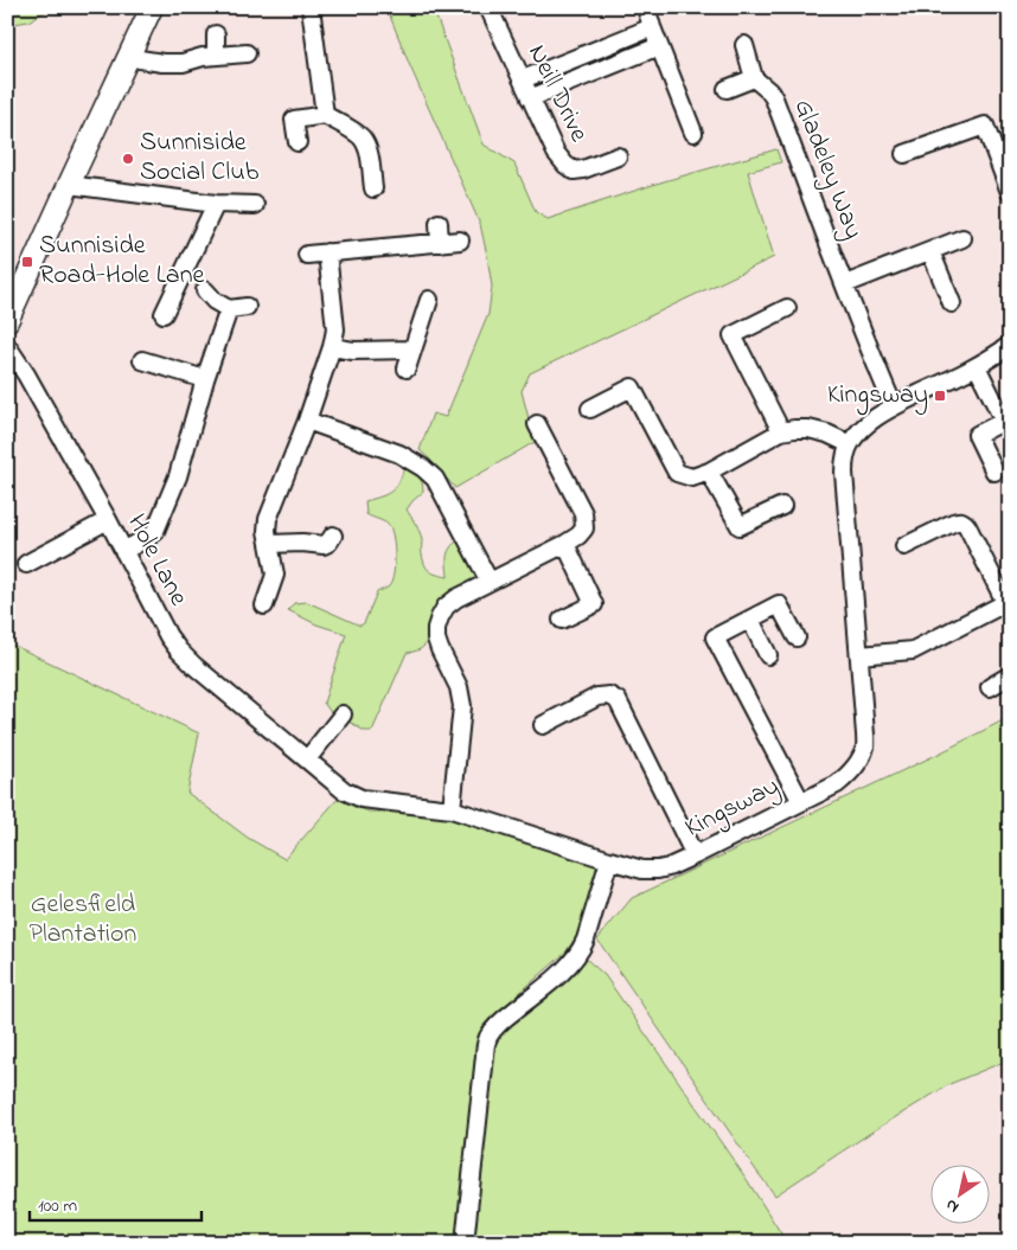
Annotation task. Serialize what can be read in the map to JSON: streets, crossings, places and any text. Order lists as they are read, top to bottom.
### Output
{
  "streets": {
    "street": [
      "Neill Drive",
      "Gladeley Way",
      "Hole Lane",
      "Kingsway"
    ]
  },
  "crossings": [
    ["Gladeley Way", "Kingsway"],
    ["Hole Lane", "Kingsway"]
  ],
  "parks": ["Gelesfield Plantation"],
  "places": {
    "other": ["Sunniside Social Club"],
    "transit": ["Sunniside Road-Hole Lane", "Kingsway"]
  },
  "scale_bar": "100 m",
  "north": "bottom left"
}
